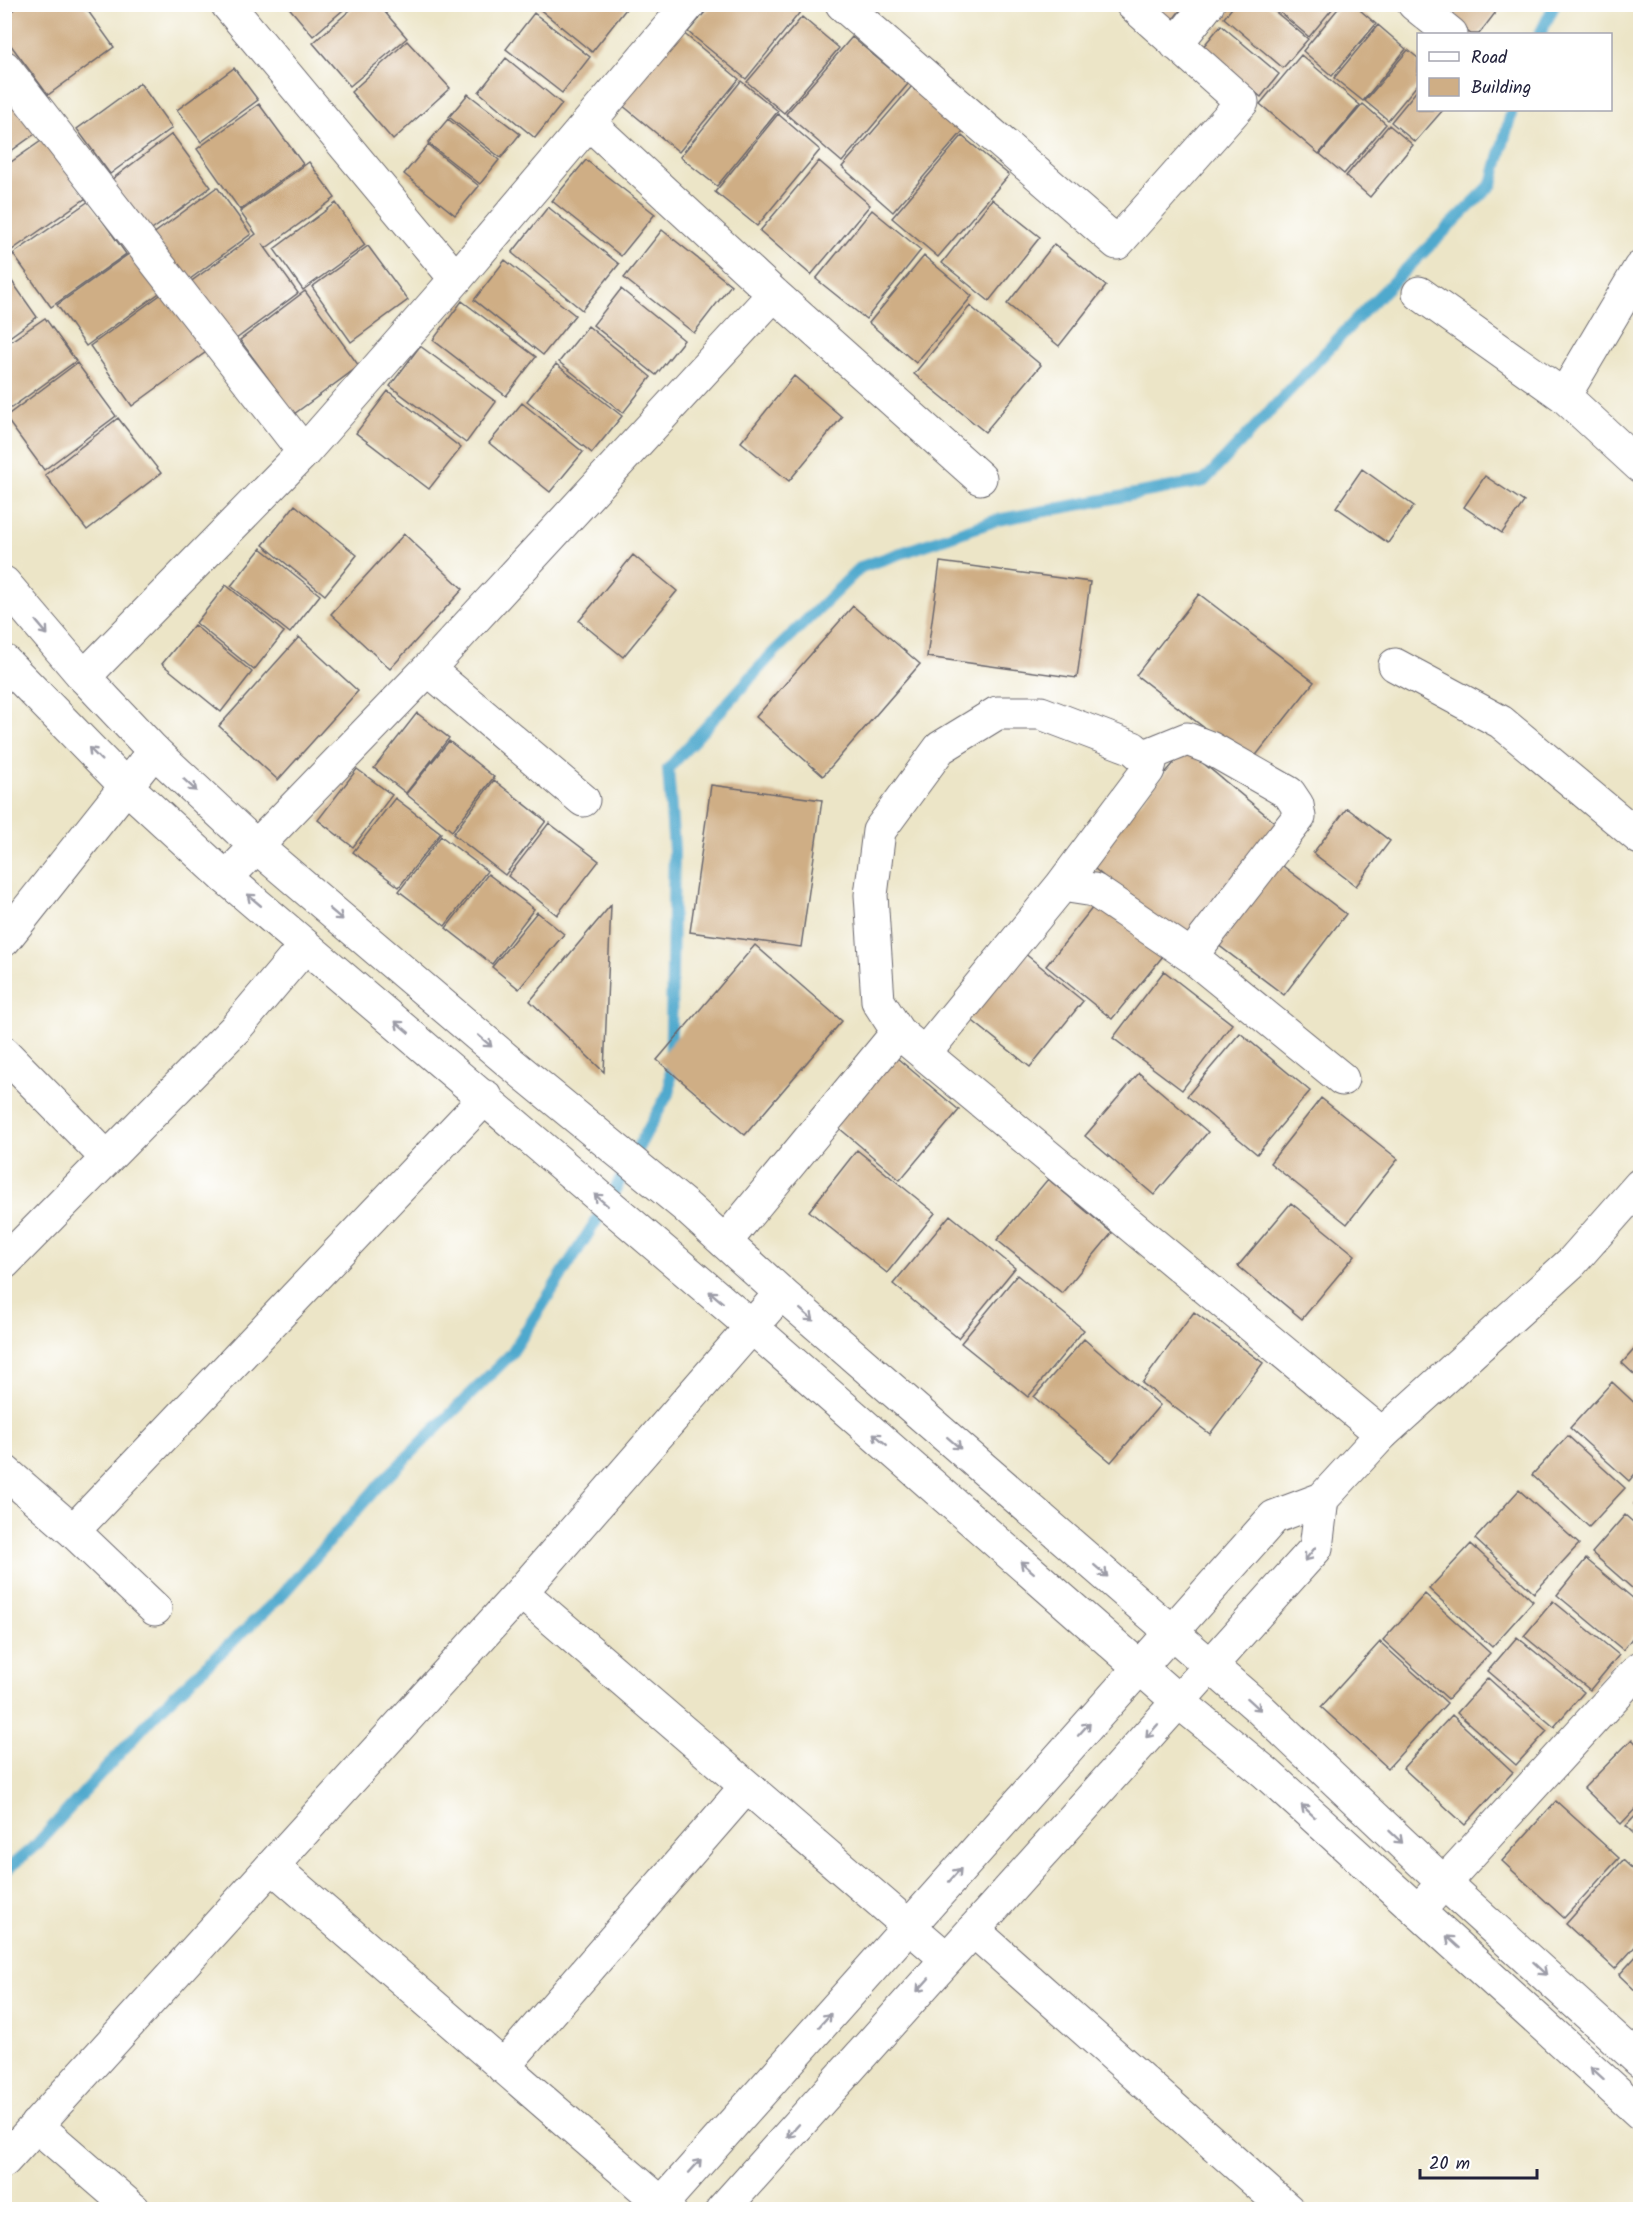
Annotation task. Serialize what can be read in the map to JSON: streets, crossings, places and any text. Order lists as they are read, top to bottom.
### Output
{
  "legend": ["Road", "Building"],
  "scale_bar": "20 m"
}
